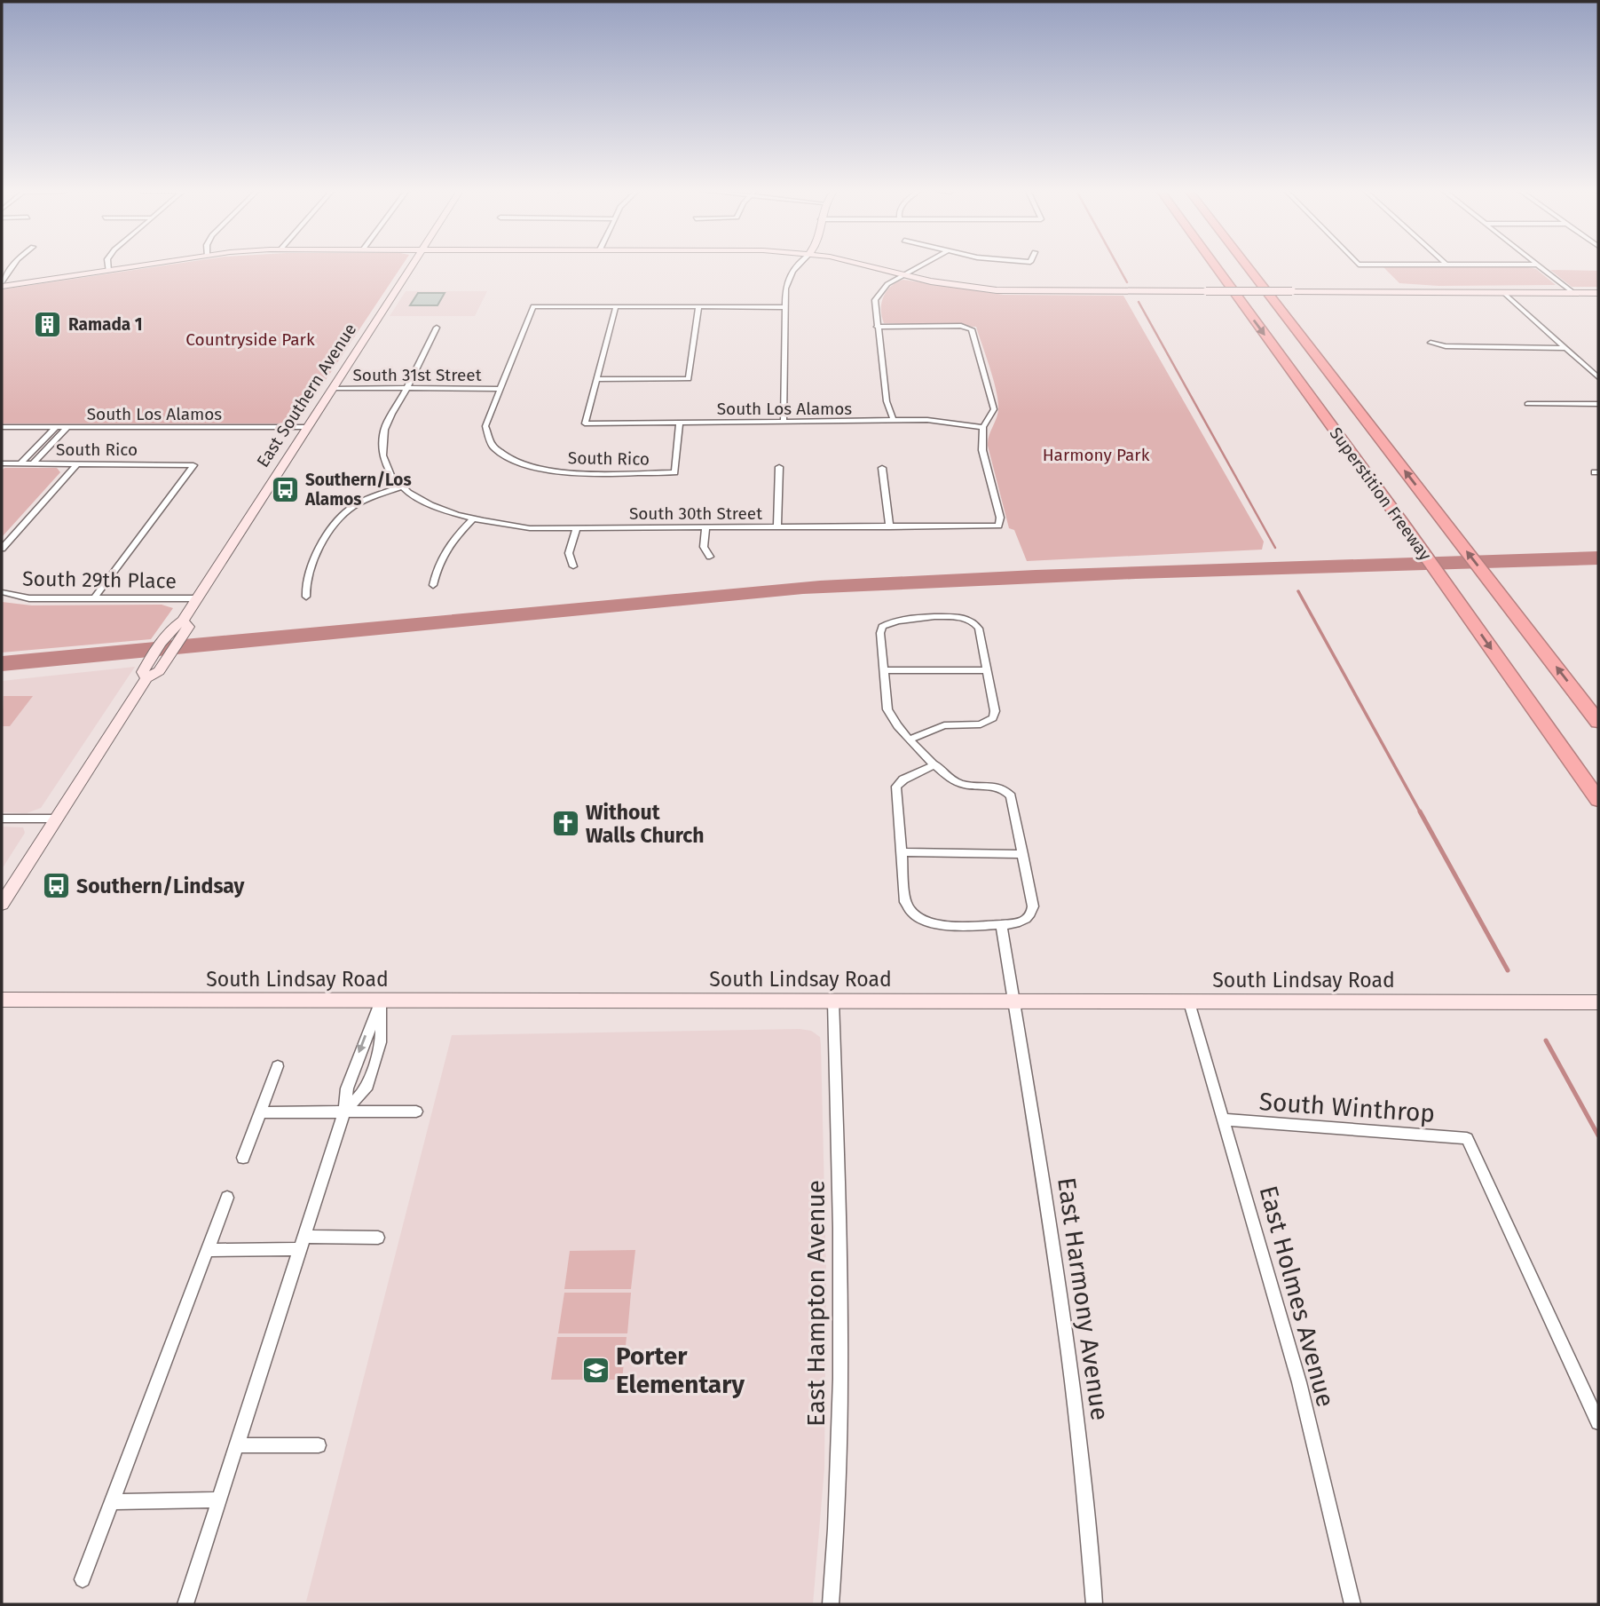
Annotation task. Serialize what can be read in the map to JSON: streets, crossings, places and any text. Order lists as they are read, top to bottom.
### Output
{
  "streets": {
    "highway": ["Superstition Freeway"],
    "main road": ["East Southern Avenue", "South Lindsay Road"],
    "street": [
      "South 31st Street",
      "South Los Alamos",
      "South Rico",
      "South 30th Street",
      "South 29th Place",
      "South Winthrop",
      "East Holmes Avenue",
      "East Harmony Avenue",
      "East Hampton Avenue"
    ]
  },
  "crossings": [
    ["South 31st Street", "East Southern Avenue"],
    ["South 31st Street", "South Rico"],
    ["East Southern Avenue", "South Los Alamos"],
    ["East Southern Avenue", "South 29th Place"],
    ["South Los Alamos", "South Rico"],
    ["South Los Alamos", "South 30th Street"],
    ["South Rico", "South 29th Place"],
    ["South Lindsay Road", "East Holmes Avenue"],
    ["South Lindsay Road", "East Harmony Avenue"],
    ["South Lindsay Road", "East Hampton Avenue"],
    ["South Winthrop", "East Holmes Avenue"]
  ],
  "parks": ["Countryside Park", "Harmony Park"],
  "places": {
    "building": ["Ramada 1"],
    "bus stop": ["Southern/Los Alamos", "Southern/Lindsay"],
    "church": ["Without Walls Church"],
    "school or university": ["Porter Elementary"]
  }
}
